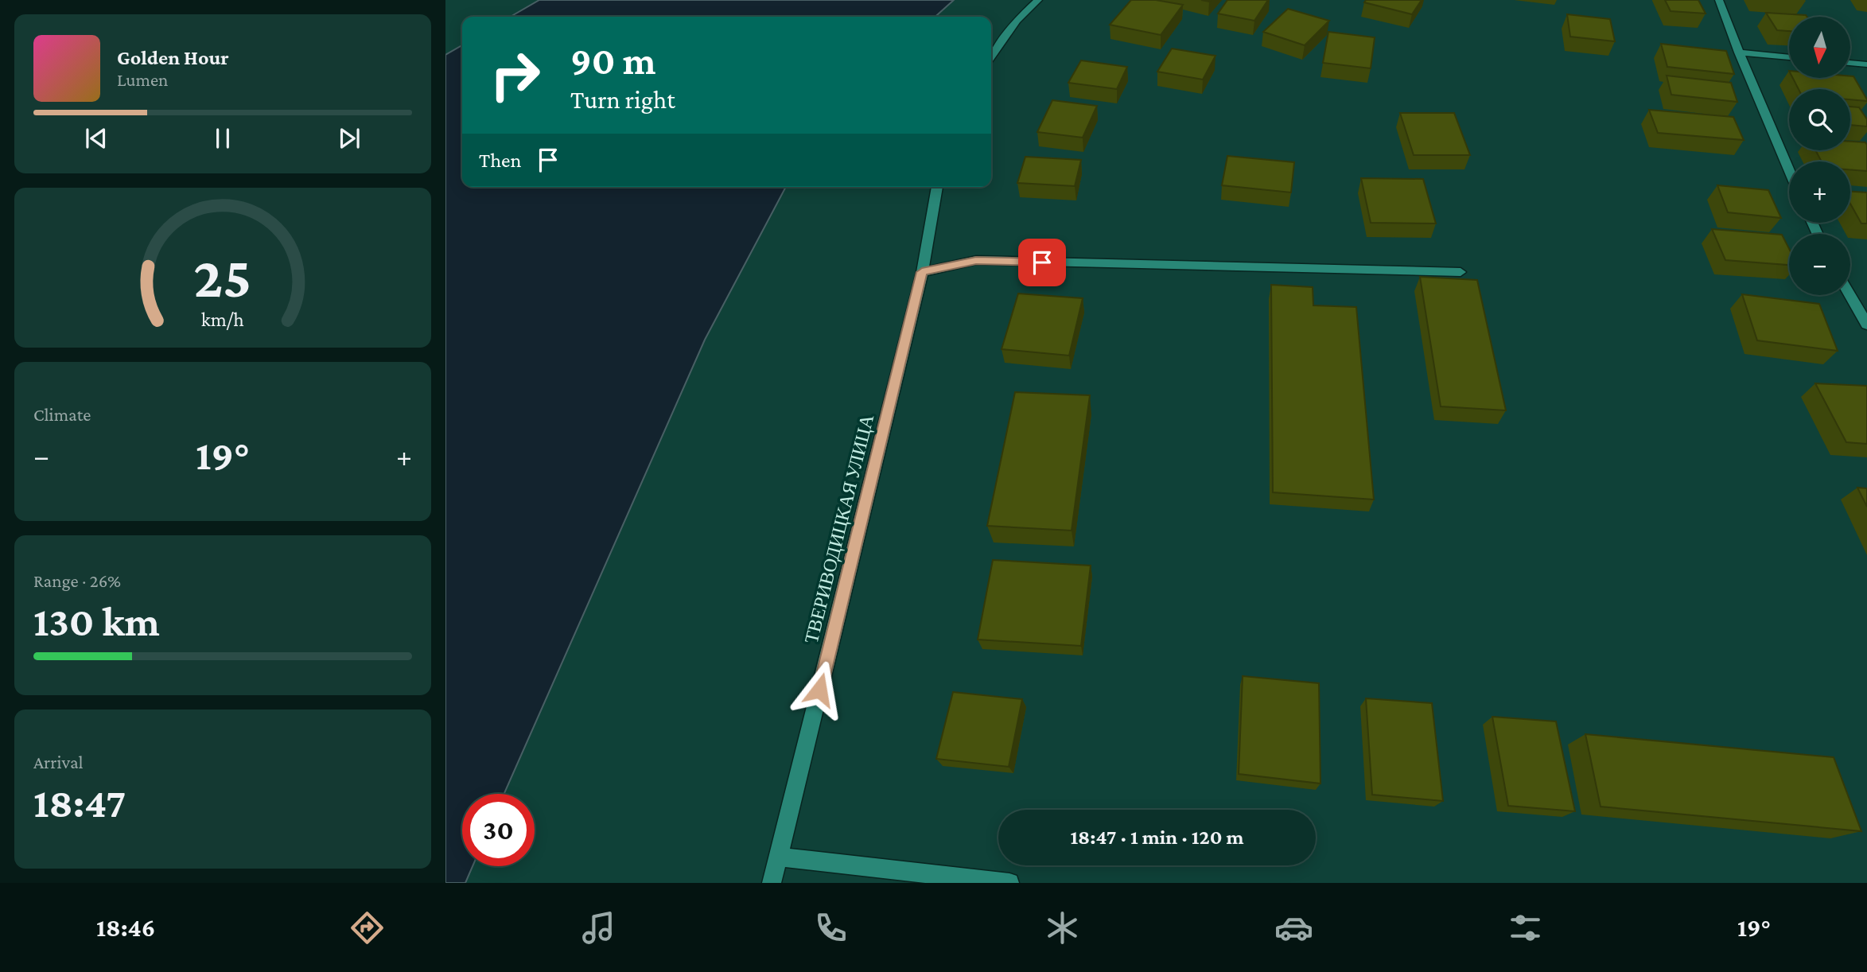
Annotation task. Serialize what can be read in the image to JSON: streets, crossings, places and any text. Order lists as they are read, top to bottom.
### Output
{
  "streets": {
    "street": ["ТВЕРИВОДИЦКАЯ УЛИЦА"]
  },
  "north": "bottom",
  "page": {
    "map_buttons": ["+", "−"],
    "turn": ["90 m", "Turn right"],
    "song": ["Golden Hour", "Lumen"],
    "then": "Then",
    "tile": [
      "Climate",
      ["Range · 26%", "130 km"],
      ["Arrival", "18:47"]
    ],
    "heat": ["−", "19°", "+"],
    "limit": "30",
    "trip": "18:47 · 1 min · 120 m",
    "tabs": ["18:46", "19°"],
    "gauge": ["25", "km/h"]
  }
}
